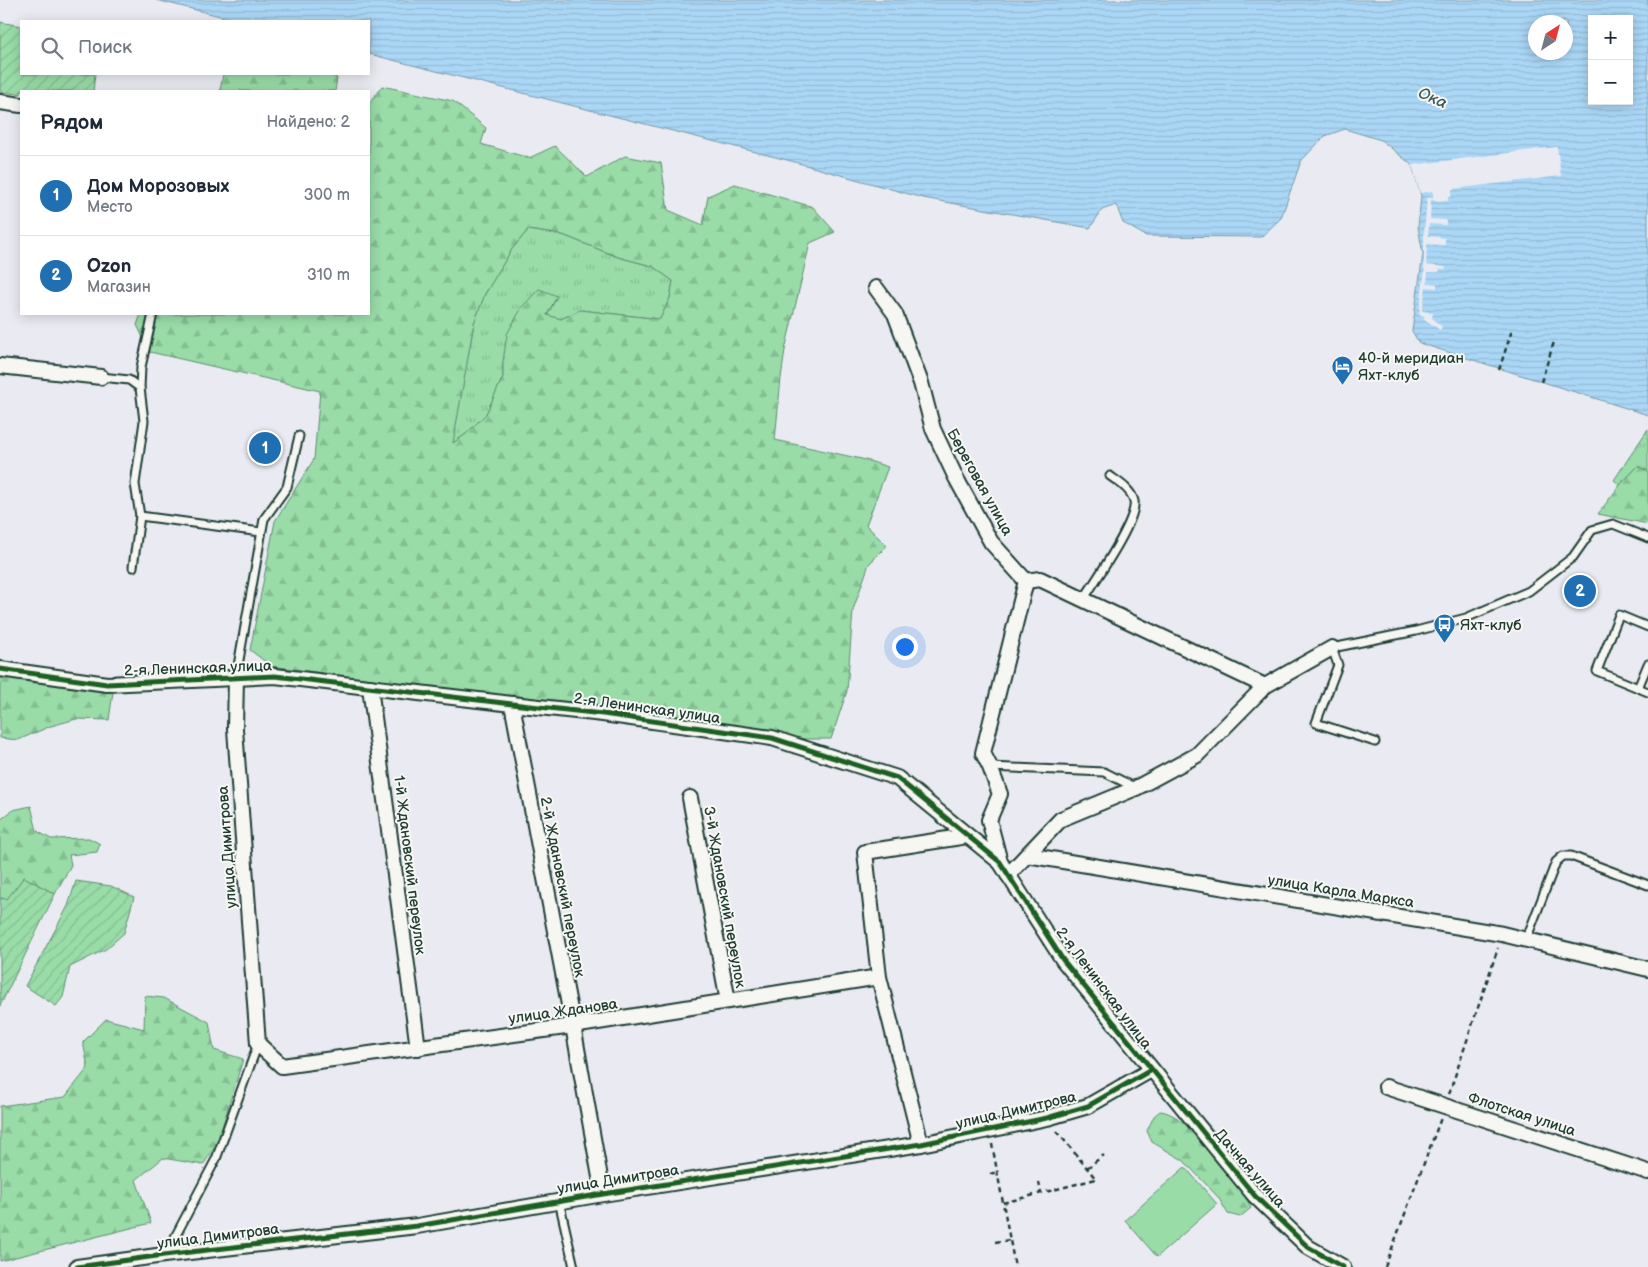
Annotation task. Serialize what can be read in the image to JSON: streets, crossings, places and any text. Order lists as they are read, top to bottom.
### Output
{
  "streets": {
    "street": [
      "Береговая улица",
      "2-я Ленинская улица",
      "улица Димитрова",
      "1-й Ждановский переулок",
      "2-й Ждановский переулок",
      "улица Карла Маркса",
      "3-й Ждановский переулок",
      "улица Жданова",
      "Флотская улица",
      "Дачная улица"
    ]
  },
  "crossings": [
    ["2-я Ленинская улица", "улица Димитрова"],
    ["2-я Ленинская улица", "1-й Ждановский переулок"],
    ["2-я Ленинская улица", "2-й Ждановский переулок"],
    ["2-я Ленинская улица", "Дачная улица"],
    ["улица Димитрова", "2-й Ждановский переулок"],
    ["улица Димитрова", "улица Жданова"],
    ["улица Димитрова", "Дачная улица"],
    ["1-й Ждановский переулок", "улица Жданова"],
    ["2-й Ждановский переулок", "улица Жданова"],
    ["3-й Ждановский переулок", "улица Жданова"]
  ],
  "water": ["Ока"],
  "places": {
    "hotel": ["40-й меридиан Яхт-клуб"],
    "bus stop": ["Яхт-клуб"]
  },
  "north": "top right",
  "page": {
    "map_buttons": ["+", "−"],
    "search": "Поиск",
    "heading": ["Рядом", "Найдено: 2"],
    "list": [
      {
        "mark": "1",
        "name": "Дом Морозовых",
        "note": "Место",
        "value": "300 m"
      },
      {
        "mark": "2",
        "name": "Ozon",
        "note": "Магазин",
        "value": "310 m"
      }
    ],
    "pins": ["1", "2"]
  }
}
